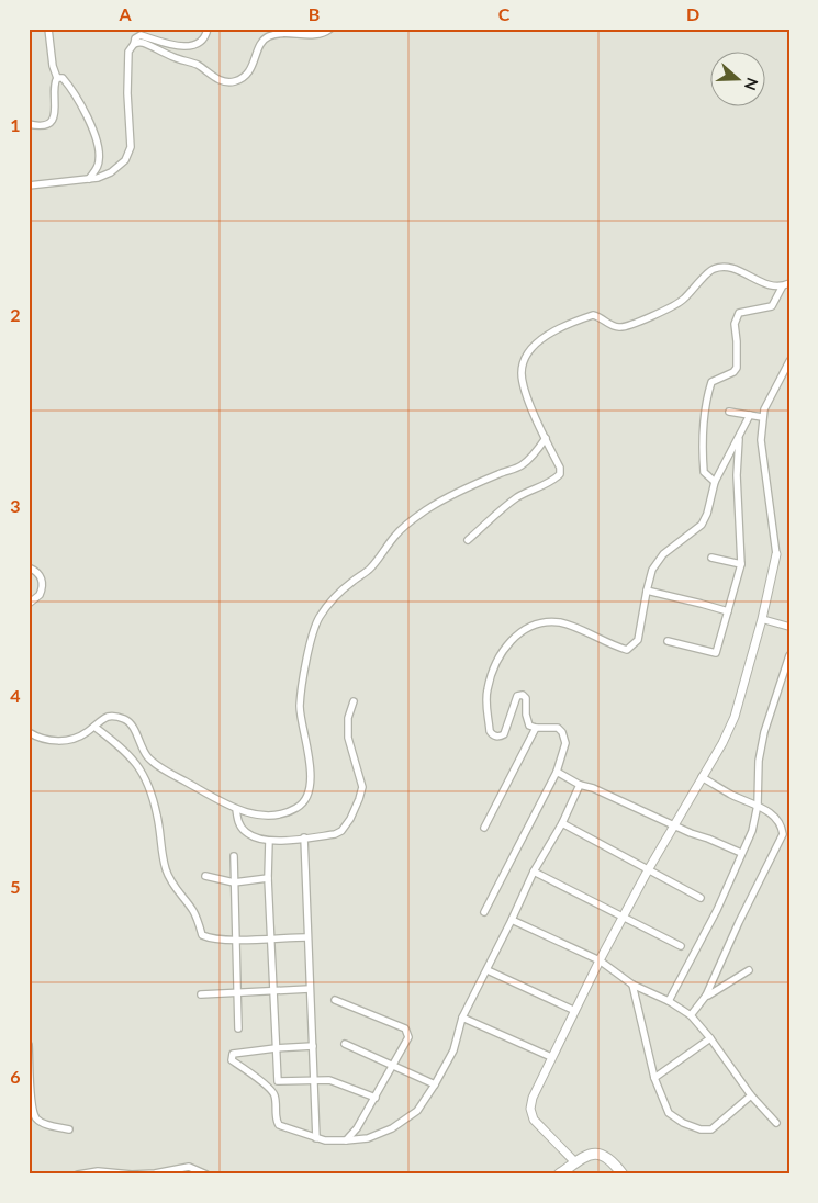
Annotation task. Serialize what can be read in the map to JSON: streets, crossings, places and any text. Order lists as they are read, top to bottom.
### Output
{
  "north": "right",
  "grid": {
    "columns": [
      "A",
      "B",
      "C",
      "D"
    ],
    "rows": [
      "1",
      "2",
      "3",
      "4",
      "5",
      "6"
    ]
  }
}
